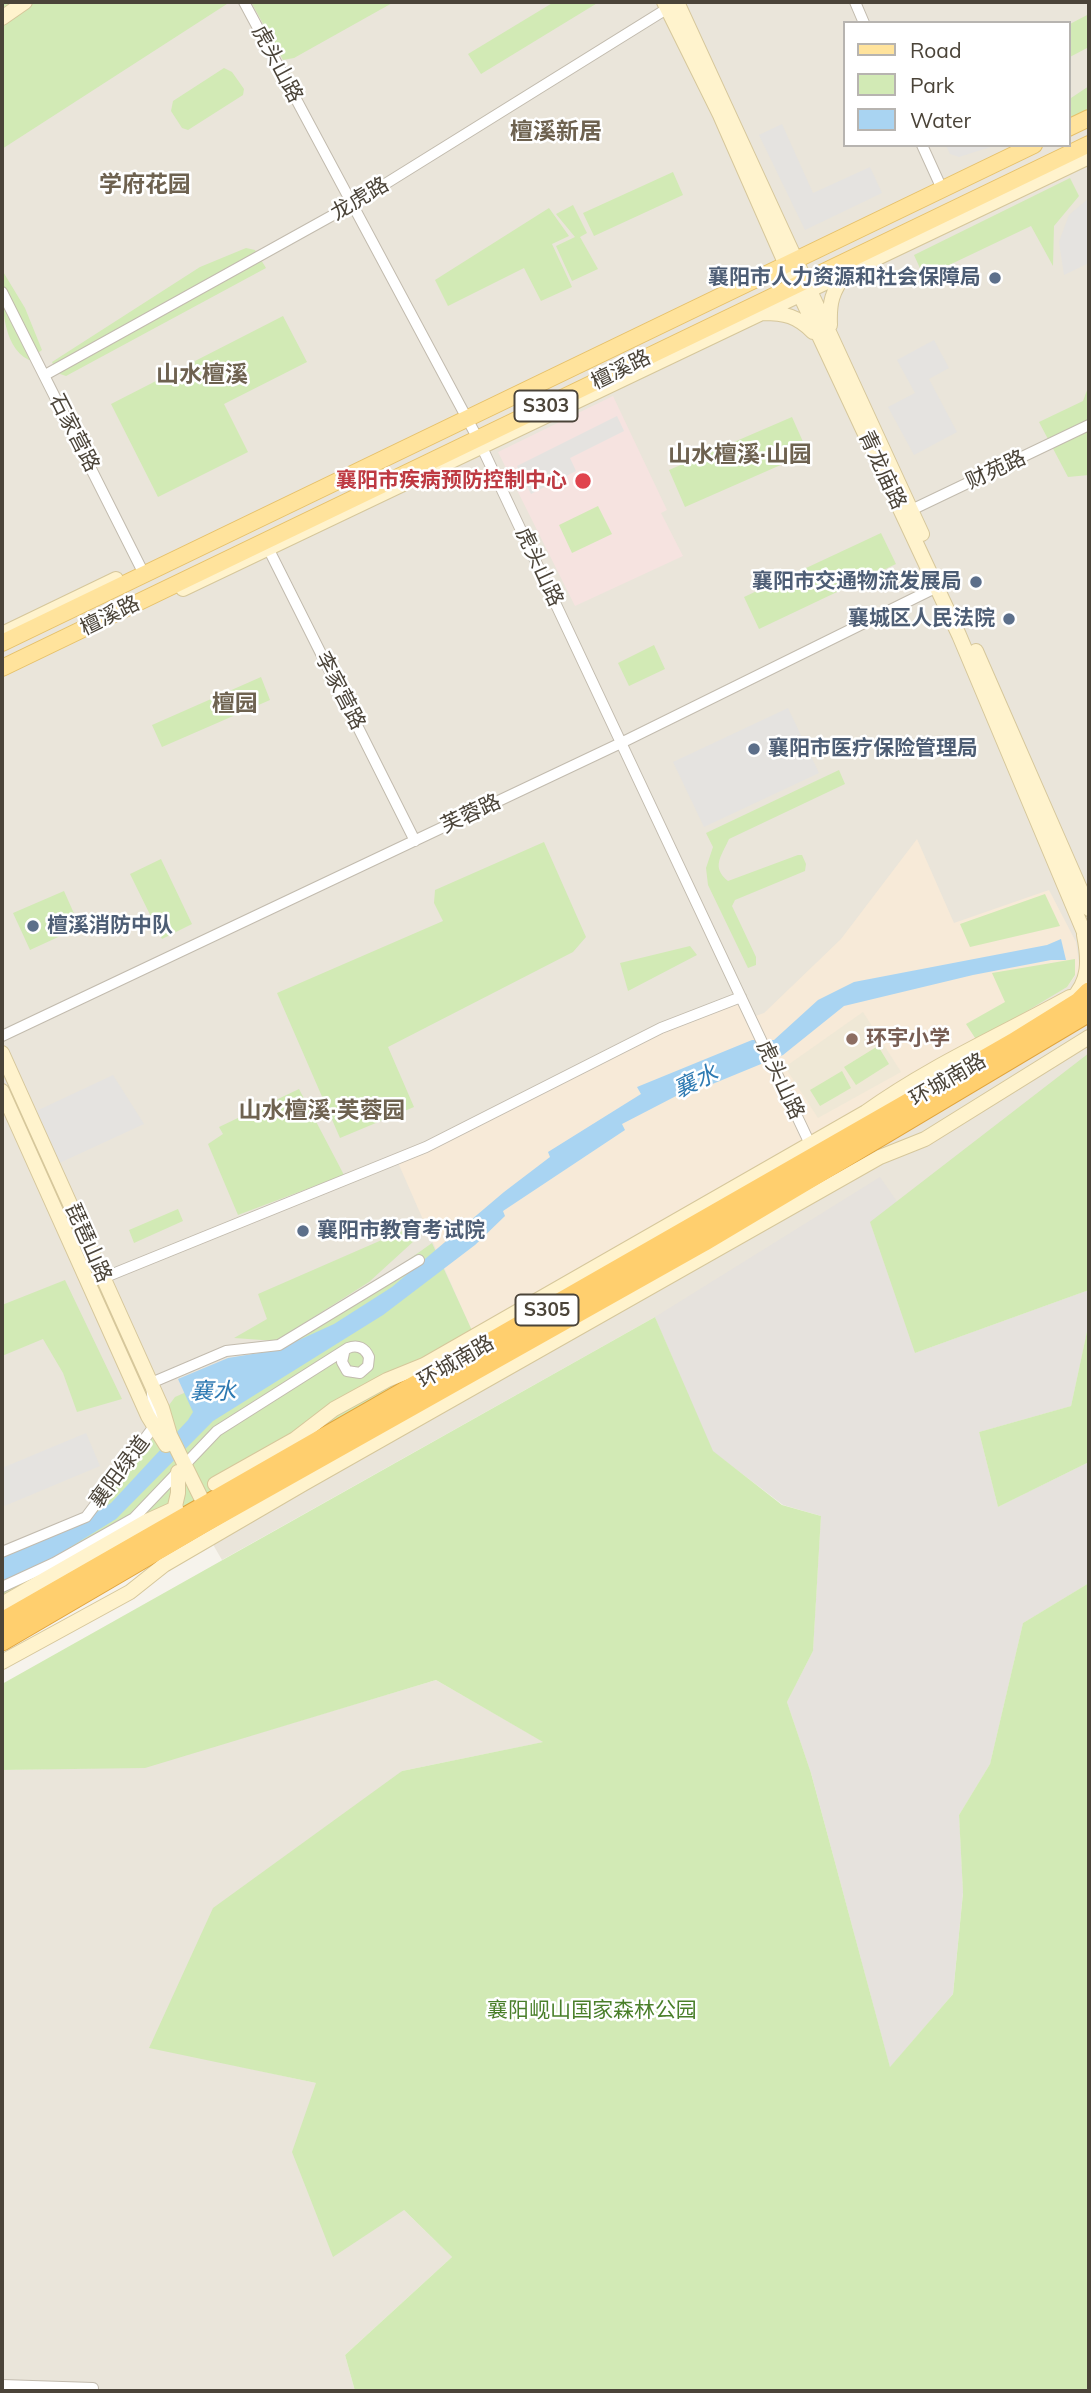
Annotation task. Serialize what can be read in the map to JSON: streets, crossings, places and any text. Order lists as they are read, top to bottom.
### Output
{
  "streets": {
    "highway": ["环城南路", "S305"],
    "main road": ["檀溪路", "S303"],
    "street": [
      "虎头山路",
      "龙虎路",
      "石家营路",
      "青龙庙路",
      "财苑路",
      "李家营路",
      "芙蓉路",
      "琵琶山路",
      "襄阳绿道"
    ]
  },
  "crossings": [
    ["虎头山路", "龙虎路"],
    ["虎头山路", "檀溪路"],
    ["虎头山路", "芙蓉路"],
    ["虎头山路", "环城南路"],
    ["龙虎路", "石家营路"],
    ["龙虎路", "青龙庙路"],
    ["檀溪路", "石家营路"],
    ["檀溪路", "青龙庙路"],
    ["檀溪路", "李家营路"],
    ["青龙庙路", "财苑路"],
    ["青龙庙路", "芙蓉路"],
    ["青龙庙路", "环城南路"],
    ["李家营路", "芙蓉路"],
    ["琵琶山路", "襄阳绿道"]
  ],
  "districts": [
    "檀溪新居",
    "学府花园",
    "山水檀溪",
    "山水檀溪·山园",
    "檀园",
    "山水檀溪·芙蓉园"
  ],
  "water": ["襄水"],
  "parks": ["襄阳岘山国家森林公园"],
  "places": [
    "襄阳市人力资源和社会保障局",
    "襄阳市疾病预防控制中心",
    "襄阳市交通物流发展局",
    "襄城区人民法院",
    "襄阳市医疗保险管理局",
    "檀溪消防中队",
    "环宇小学",
    "襄阳市教育考试院"
  ],
  "legend": ["Road", "Park", "Water"]
}
